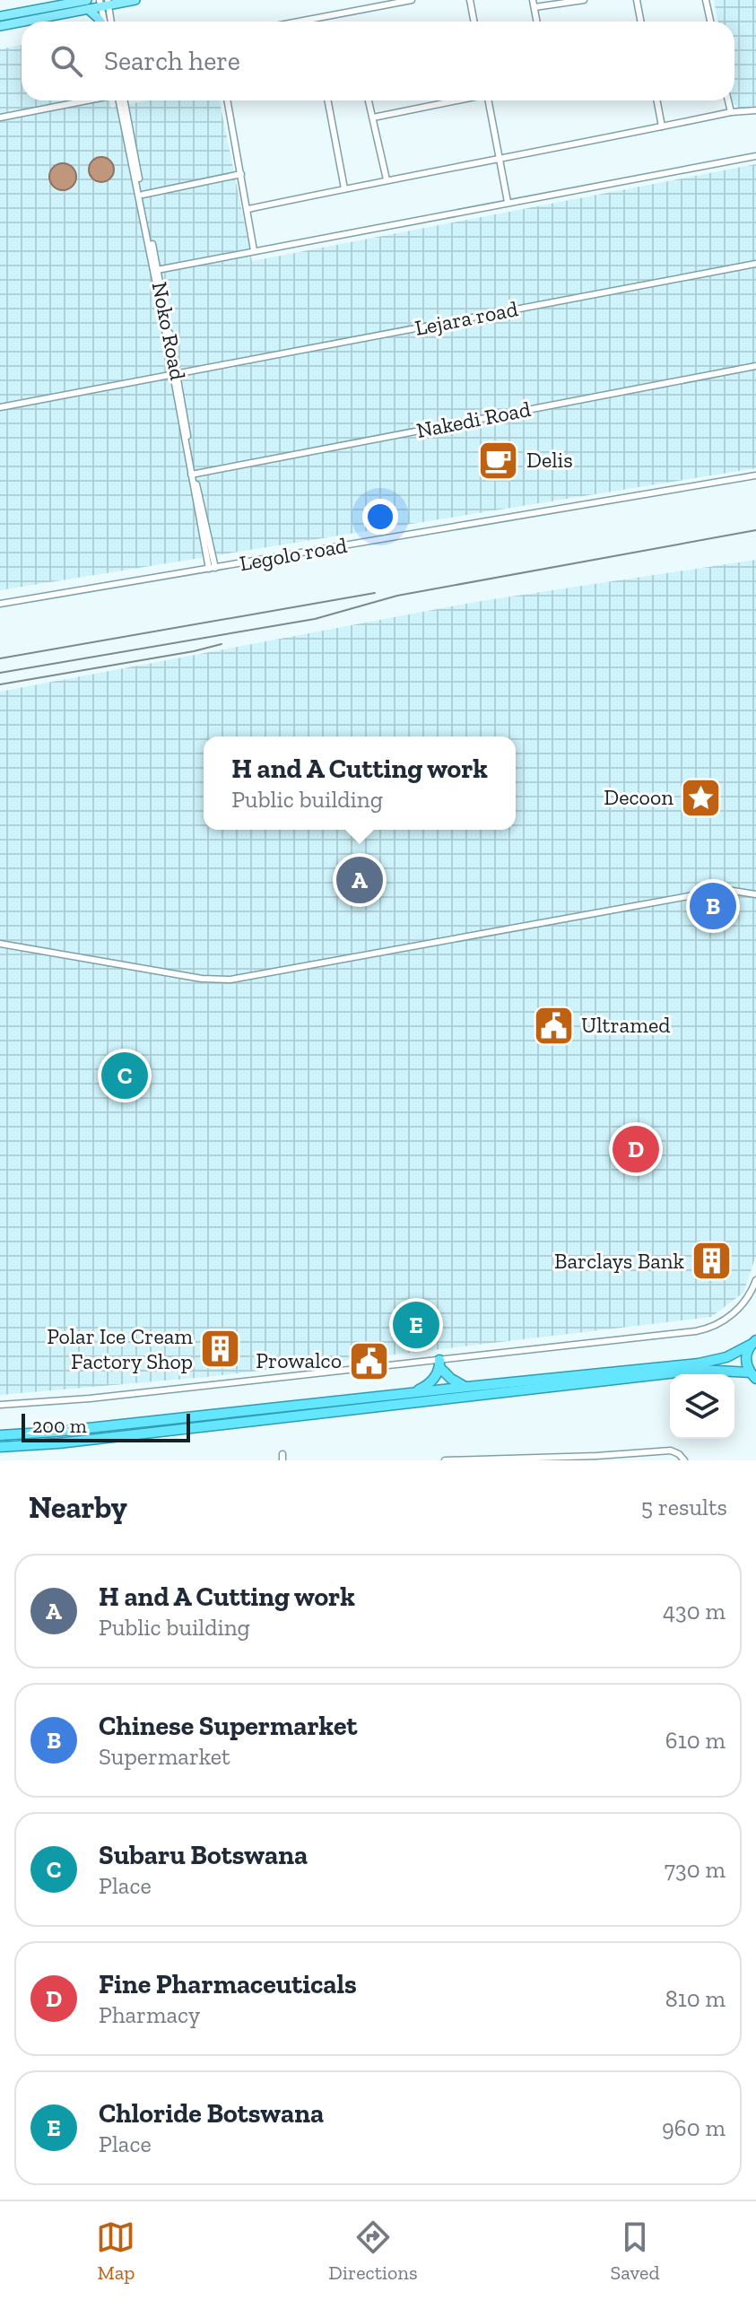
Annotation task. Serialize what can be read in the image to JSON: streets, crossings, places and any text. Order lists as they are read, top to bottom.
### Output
{
  "streets": {
    "street": [
      "Lejara road",
      "Noko Road",
      "Nakedi Road",
      "Legolo road"
    ]
  },
  "crossings": [
    ["Lejara road", "Noko Road"],
    ["Noko Road", "Nakedi Road"],
    ["Noko Road", "Legolo road"]
  ],
  "places": {
    "cafe": ["Delis"],
    "place": ["Decoon"],
    "public building": ["Ultramed", "Prowalco"],
    "building": ["Barclays Bank", "Polar Ice Cream Factory Shop"]
  },
  "scale_bar": "200 m",
  "page": {
    "search": "Search here",
    "popup": ["H and A Cutting work", "Public building"],
    "pins": [
      "A",
      "B",
      "C",
      "D",
      "E"
    ],
    "scale": "200 m",
    "heading": ["Nearby", "5 results"],
    "list": [
      {
        "mark": "A",
        "name": "H and A Cutting work",
        "note": "Public building",
        "value": "430 m"
      },
      {
        "mark": "B",
        "name": "Chinese Supermarket",
        "note": "Supermarket",
        "value": "610 m"
      },
      {
        "mark": "C",
        "name": "Subaru Botswana",
        "note": "Place",
        "value": "730 m"
      },
      {
        "mark": "D",
        "name": "Fine Pharmaceuticals",
        "note": "Pharmacy",
        "value": "810 m"
      },
      {
        "mark": "E",
        "name": "Chloride Botswana",
        "note": "Place",
        "value": "960 m"
      }
    ],
    "nav": ["Map", "Directions", "Saved"]
  }
}
